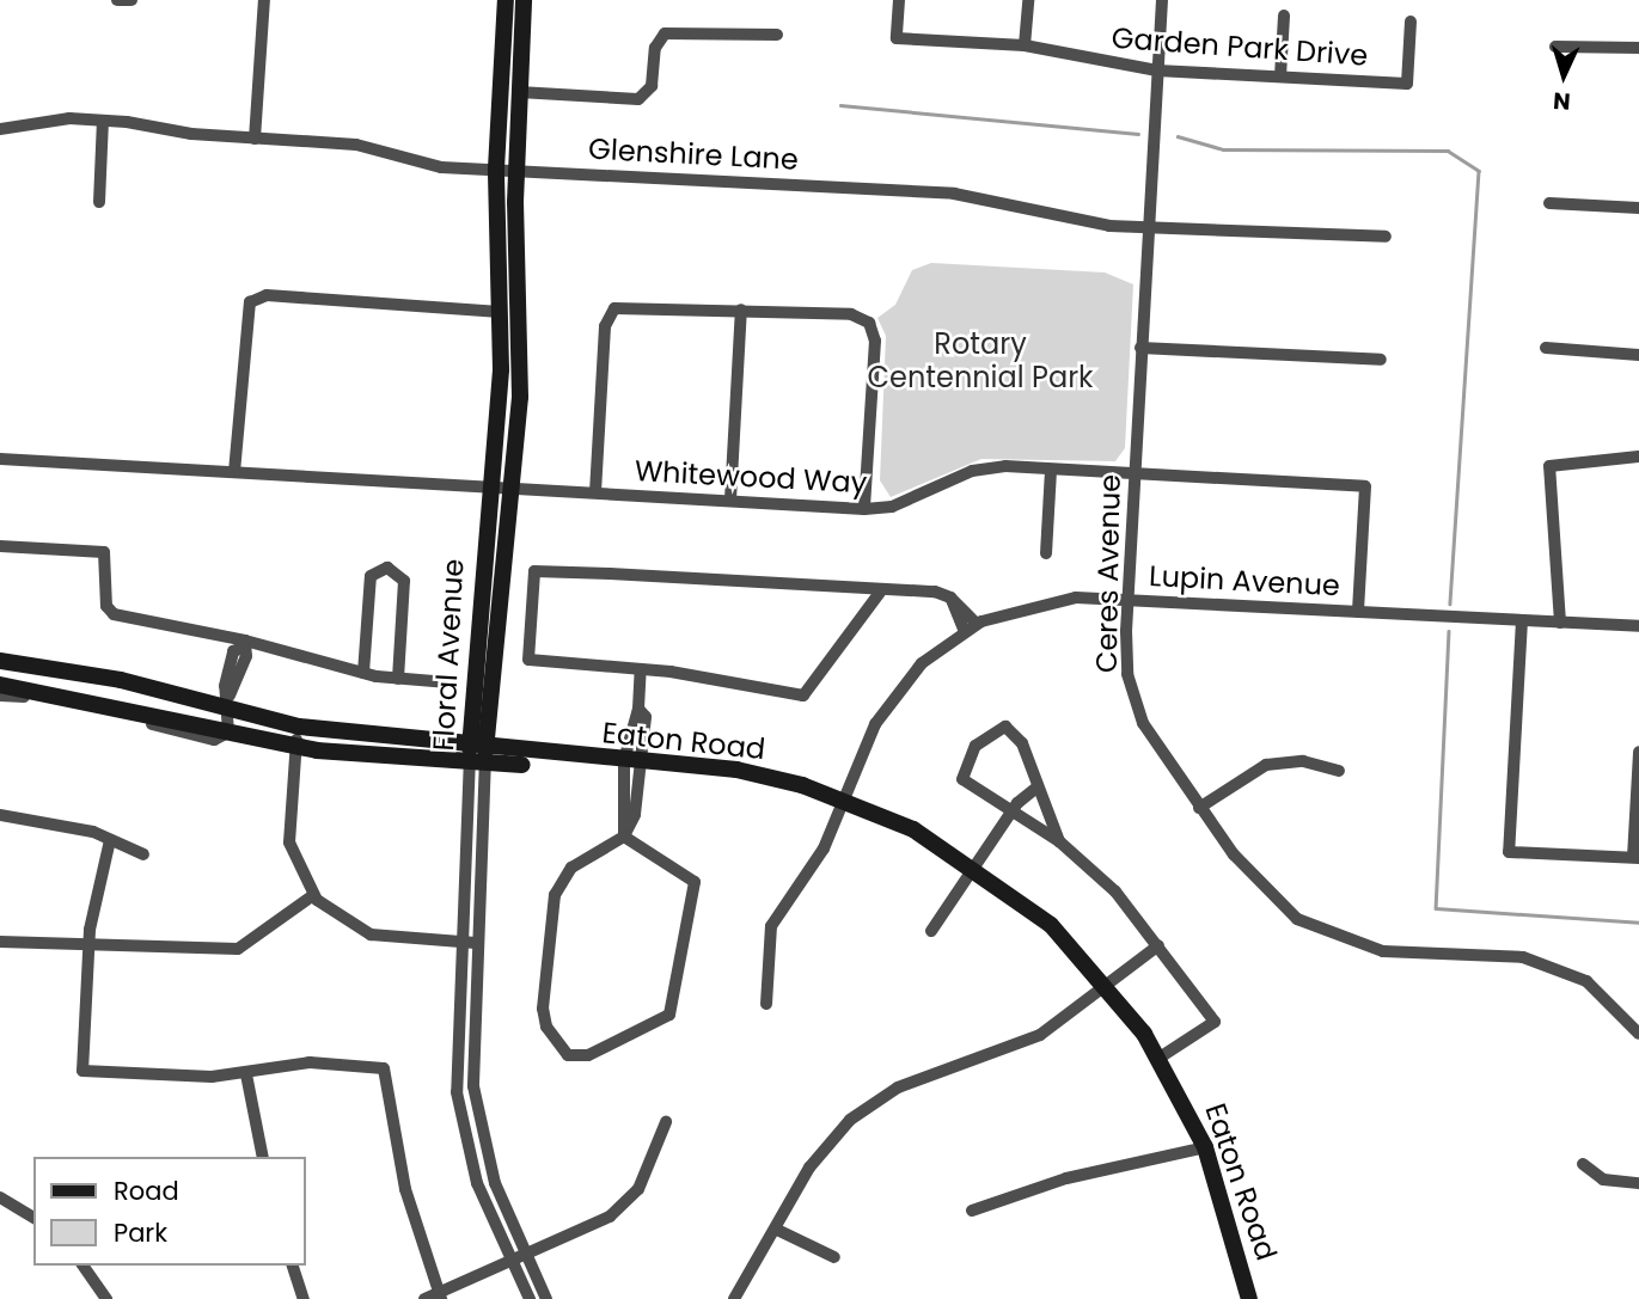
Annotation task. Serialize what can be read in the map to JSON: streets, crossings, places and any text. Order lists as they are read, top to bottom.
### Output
{
  "streets": {
    "street": [
      "Garden Park Drive",
      "Glenshire Lane",
      "Whitewood Way",
      "Ceres Avenue",
      "Lupin Avenue",
      "Floral Avenue",
      "Eaton Road"
    ]
  },
  "crossings": [
    ["Garden Park Drive", "Ceres Avenue"],
    ["Glenshire Lane", "Ceres Avenue"],
    ["Glenshire Lane", "Floral Avenue"],
    ["Whitewood Way", "Ceres Avenue"],
    ["Whitewood Way", "Lupin Avenue"],
    ["Whitewood Way", "Floral Avenue"],
    ["Ceres Avenue", "Lupin Avenue"],
    ["Lupin Avenue", "Eaton Road"],
    ["Floral Avenue", "Eaton Road"]
  ],
  "parks": ["Rotary Centennial Park"],
  "legend": ["Road", "Park"],
  "north": "bottom"
}
